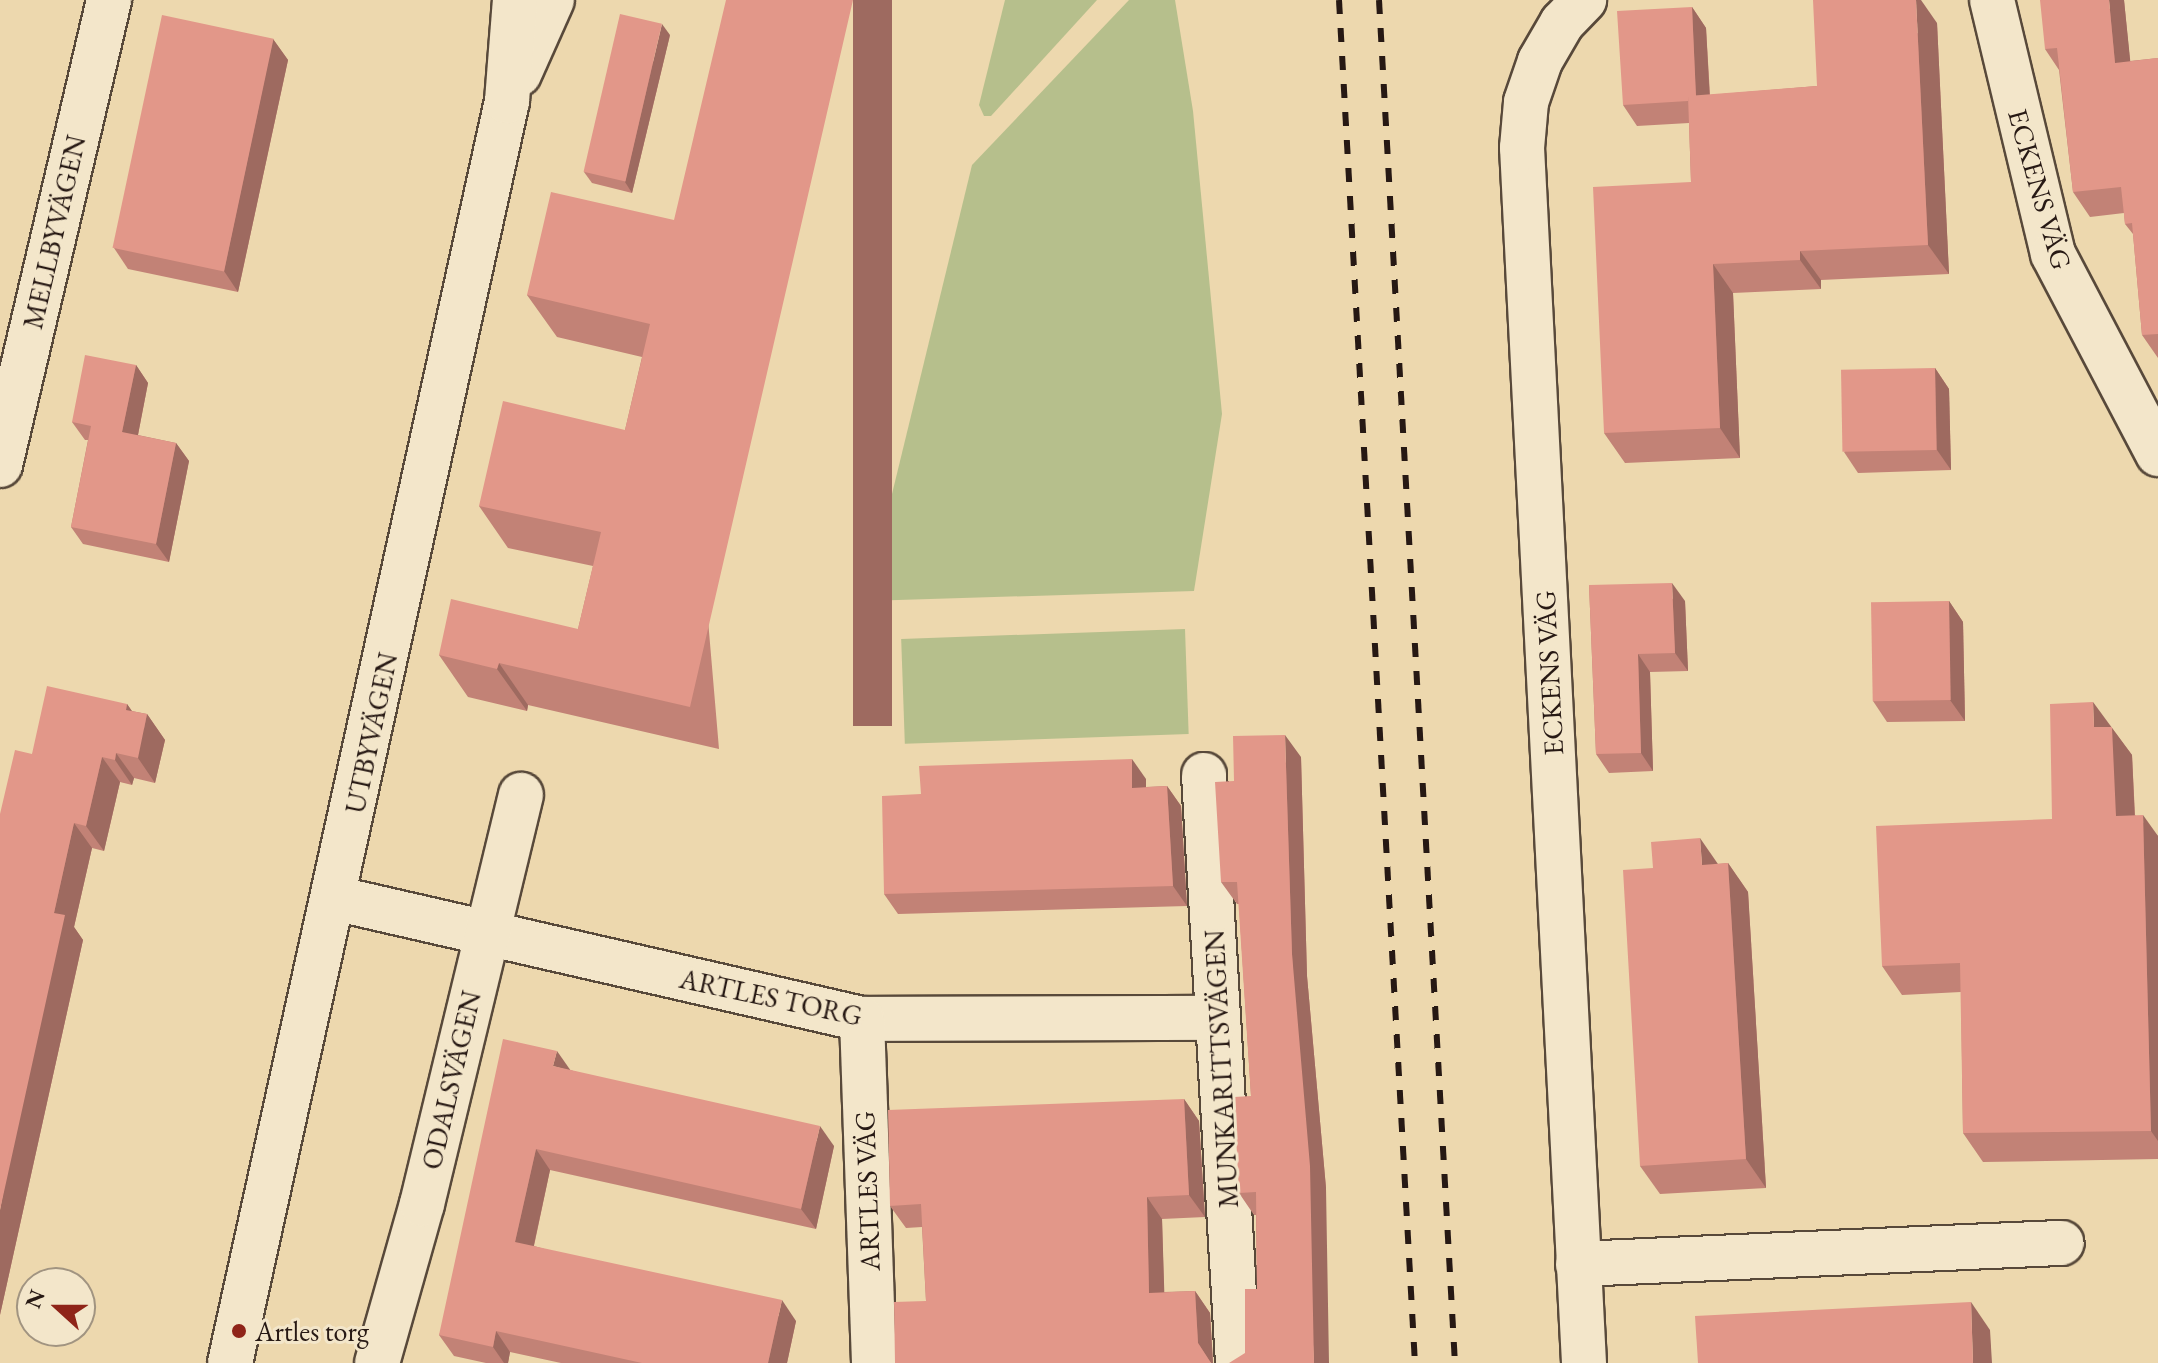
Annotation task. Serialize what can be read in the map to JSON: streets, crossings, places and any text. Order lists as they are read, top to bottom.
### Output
{
  "streets": {
    "street": [
      "ECKENS VÄG",
      "MELLBYVÄGEN",
      "UTBYVÄGEN",
      "ARTLES TORG",
      "MUNKARITTSVÄGEN",
      "ODALSVÄGEN",
      "ARTLES VÄG"
    ]
  },
  "crossings": [
    ["UTBYVÄGEN", "ARTLES TORG"],
    ["ARTLES TORG", "MUNKARITTSVÄGEN"],
    ["ARTLES TORG", "ODALSVÄGEN"],
    ["ARTLES TORG", "ARTLES VÄG"]
  ],
  "places": ["Artles torg"],
  "north": "left"
}
